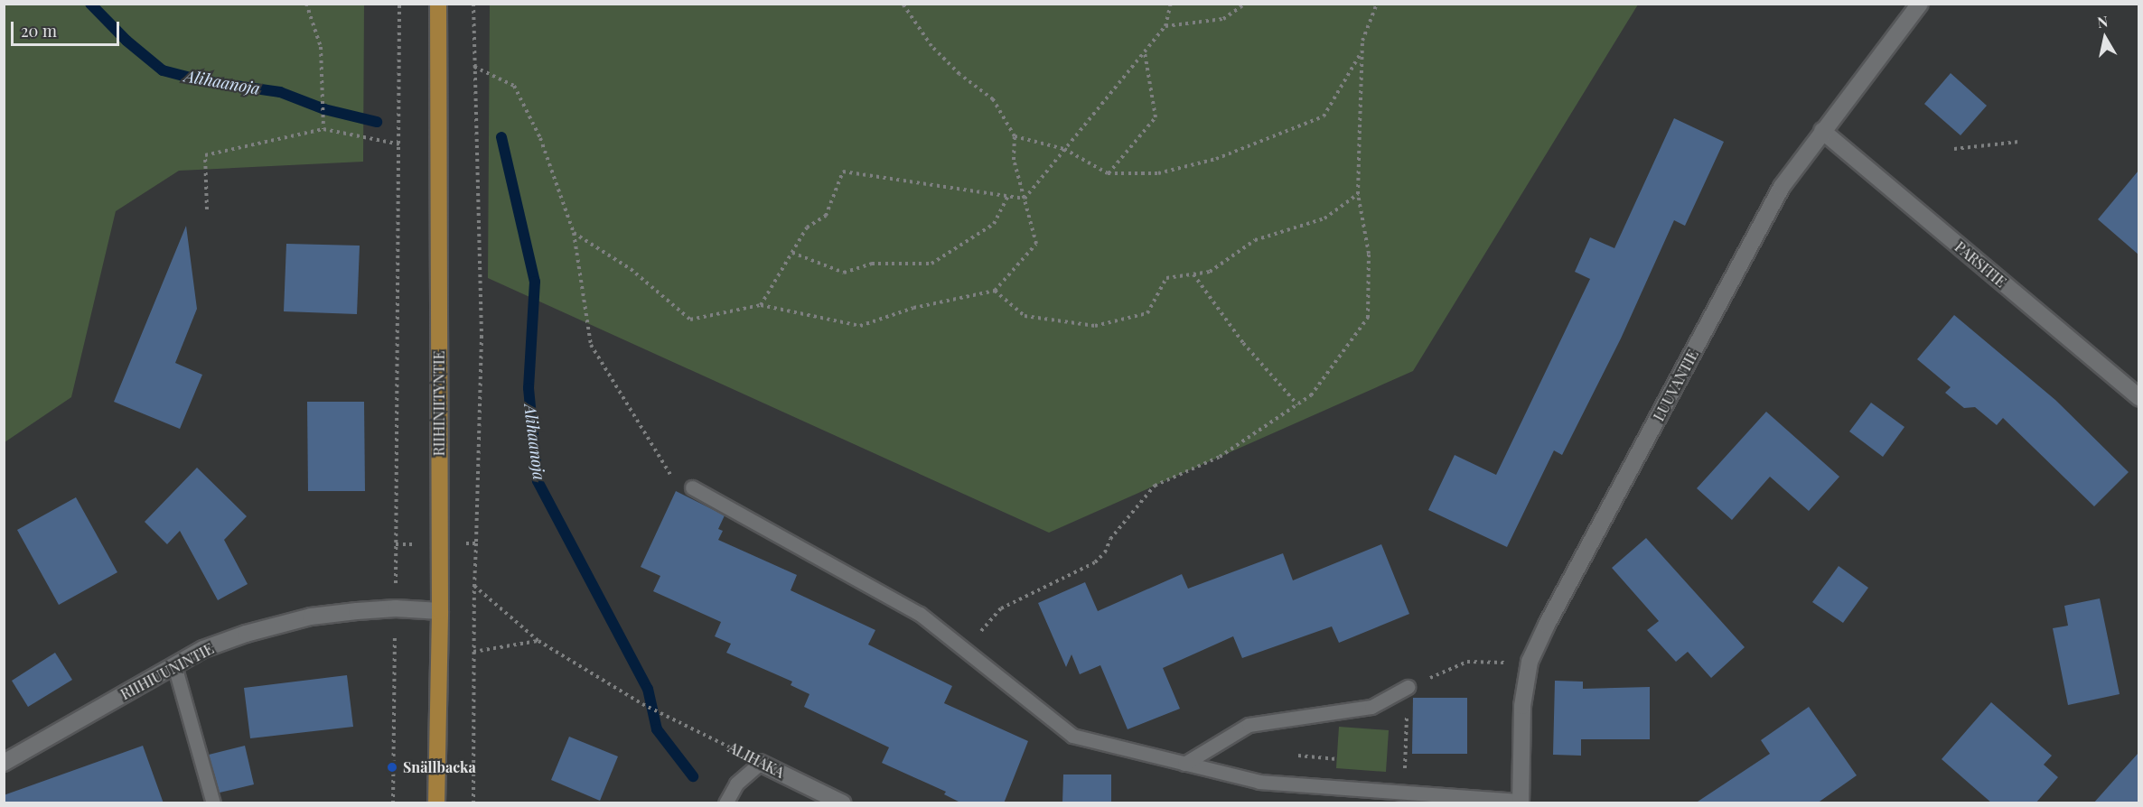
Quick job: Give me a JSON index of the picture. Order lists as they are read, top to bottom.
{
  "streets": {
    "main road": ["RIIHINIITYNTIE"],
    "street": [
      "PARSITIE",
      "LUUVANTIE",
      "RIIHIUUNINTIE",
      "ALIHAKA"
    ]
  },
  "crossings": [
    ["PARSITIE", "LUUVANTIE"],
    ["RIIHINIITYNTIE", "RIIHIUUNINTIE"]
  ],
  "water": ["Alihaanoja"],
  "places": ["Snällbacka"],
  "scale_bar": "20 m",
  "north": "top"
}
